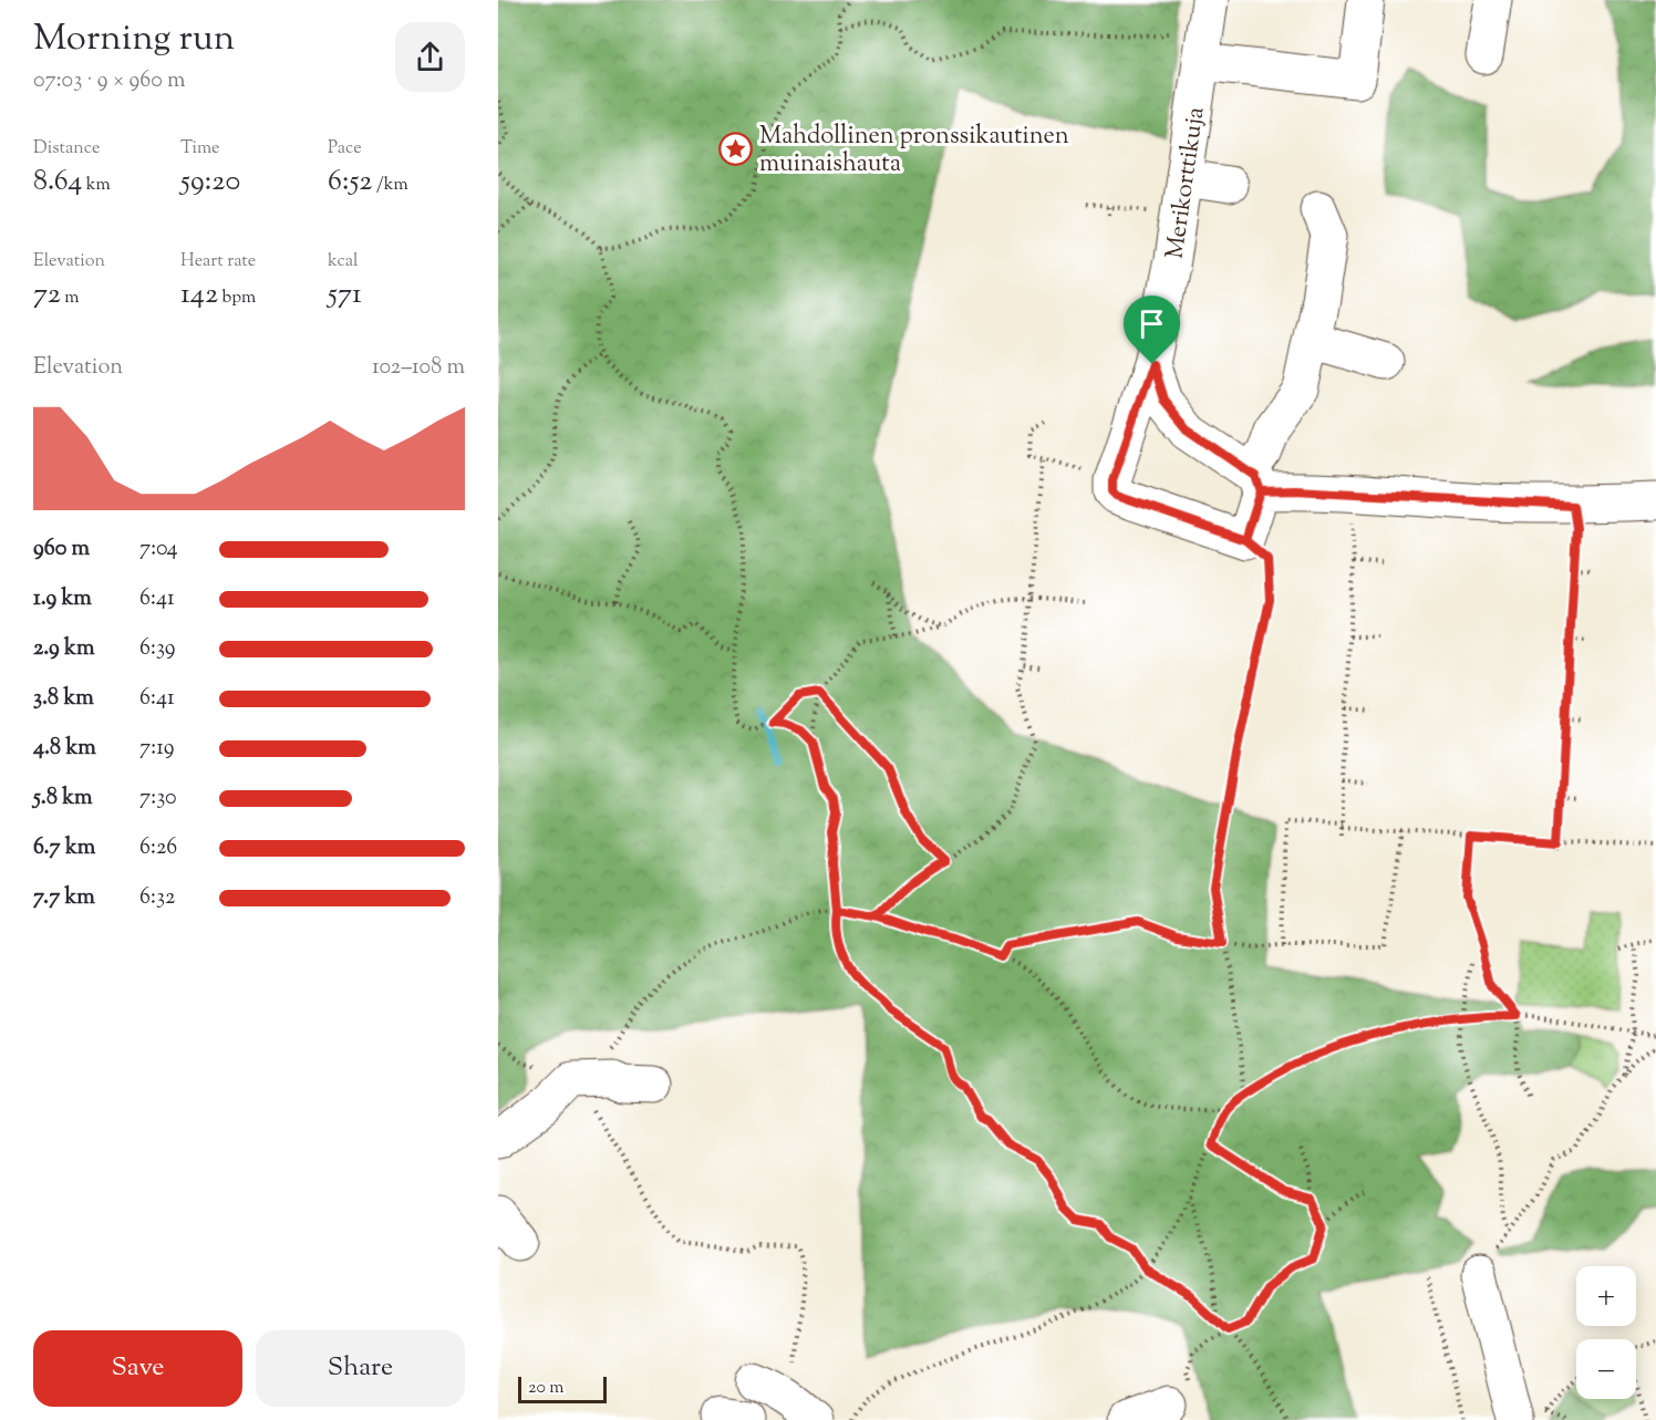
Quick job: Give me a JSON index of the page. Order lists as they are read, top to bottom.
{
  "streets": {
    "street": ["Merikorttikuja"]
  },
  "places": {
    "place": ["Mahdollinen pronssikautinen muinaishauta"]
  },
  "scale_bar": "20 m",
  "page": {
    "heading": ["Morning run", "07:03 · 9 × 960 m"],
    "stats": [
      ["Distance", "8.64 km"],
      ["Time", "59:20"],
      ["Pace", "6:52 /km"],
      ["Elevation", "72 m"],
      ["Heart rate", "142 bpm"],
      ["kcal", "571"]
    ],
    "chart": ["Elevation", "102–108 m"],
    "list": [
      {
        "name": "960 m",
        "note": "7:04"
      },
      {
        "name": "1.9 km",
        "note": "6:41"
      },
      {
        "name": "2.9 km",
        "note": "6:39"
      },
      {
        "name": "3.8 km",
        "note": "6:41"
      },
      {
        "name": "4.8 km",
        "note": "7:19"
      },
      {
        "name": "5.8 km",
        "note": "7:30"
      },
      {
        "name": "6.7 km",
        "note": "6:26"
      },
      {
        "name": "7.7 km",
        "note": "6:32"
      }
    ],
    "map_buttons": ["+", "−"],
    "buttons": ["Save", "Share"],
    "scale": "20 m"
  }
}
